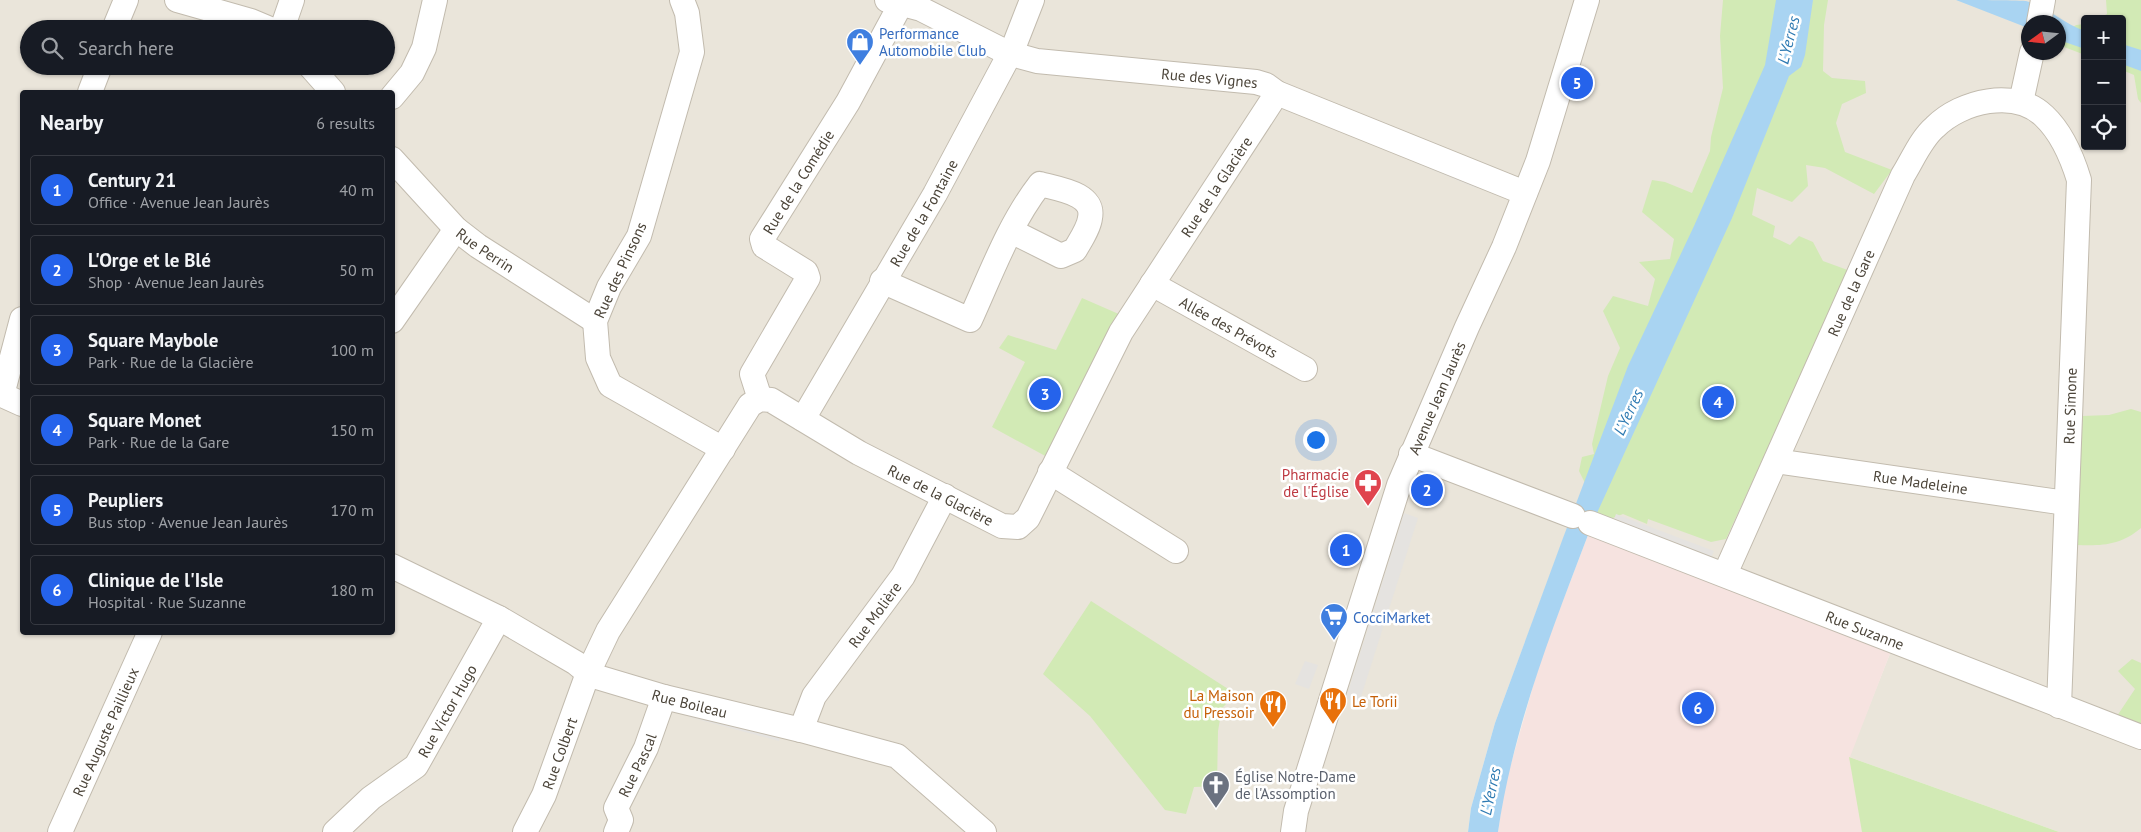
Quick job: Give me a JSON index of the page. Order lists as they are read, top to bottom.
{
  "streets": {
    "street": [
      "Rue des Vignes",
      "Rue de la Comédie",
      "Rue de la Glacière",
      "Rue de la Fontaine",
      "Rue Perrin",
      "Rue des Pinsons",
      "Rue de la Gare",
      "Allée des Prévots",
      "Avenue Jean Jaurès",
      "Rue Simone",
      "Rue Madeleine",
      "Rue Molière",
      "Rue Suzanne",
      "Rue Boileau",
      "Rue Victor Hugo",
      "Rue Auguste Paillieux",
      "Rue Colbert",
      "Rue Pascal"
    ]
  },
  "crossings": [
    ["Rue des Vignes", "Rue de la Comédie"],
    ["Rue des Vignes", "Rue de la Glacière"],
    ["Rue des Vignes", "Rue de la Fontaine"],
    ["Rue des Vignes", "Avenue Jean Jaurès"],
    ["Rue de la Comédie", "Rue de la Glacière"],
    ["Rue de la Glacière", "Rue de la Fontaine"],
    ["Rue de la Glacière", "Allée des Prévots"],
    ["Rue de la Glacière", "Rue Molière"],
    ["Rue Perrin", "Rue des Pinsons"],
    ["Rue de la Gare", "Rue Simone"],
    ["Rue de la Gare", "Rue Madeleine"],
    ["Rue de la Gare", "Rue Suzanne"],
    ["Avenue Jean Jaurès", "Rue Suzanne"],
    ["Rue Simone", "Rue Madeleine"],
    ["Rue Simone", "Rue Suzanne"],
    ["Rue Molière", "Rue Boileau"],
    ["Rue Boileau", "Rue Victor Hugo"],
    ["Rue Boileau", "Rue Colbert"],
    ["Rue Boileau", "Rue Pascal"]
  ],
  "water": ["L'Yerres"],
  "places": {
    "shop": ["Performance Automobile Club"],
    "pharmacy": ["Pharmacie de l'Église"],
    "supermarket": ["CocciMarket"],
    "restaurant": ["Le Torii", "La Maison du Pressoir"],
    "church": ["Église Notre-Dame de l'Assomption"]
  },
  "north": "left",
  "page": {
    "map_buttons": ["+", "−"],
    "search": "Search here",
    "pins": [
      "5",
      "3",
      "4",
      "2",
      "1",
      "6"
    ],
    "heading": ["Nearby", "6 results"],
    "list": [
      {
        "mark": "1",
        "name": "Century 21",
        "note": "Office · Avenue Jean Jaurès",
        "value": "40 m"
      },
      {
        "mark": "2",
        "name": "L'Orge et le Blé",
        "note": "Shop · Avenue Jean Jaurès",
        "value": "50 m"
      },
      {
        "mark": "3",
        "name": "Square Maybole",
        "note": "Park · Rue de la Glacière",
        "value": "100 m"
      },
      {
        "mark": "4",
        "name": "Square Monet",
        "note": "Park · Rue de la Gare",
        "value": "150 m"
      },
      {
        "mark": "5",
        "name": "Peupliers",
        "note": "Bus stop · Avenue Jean Jaurès",
        "value": "170 m"
      },
      {
        "mark": "6",
        "name": "Clinique de l'Isle",
        "note": "Hospital · Rue Suzanne",
        "value": "180 m"
      }
    ]
  }
}
